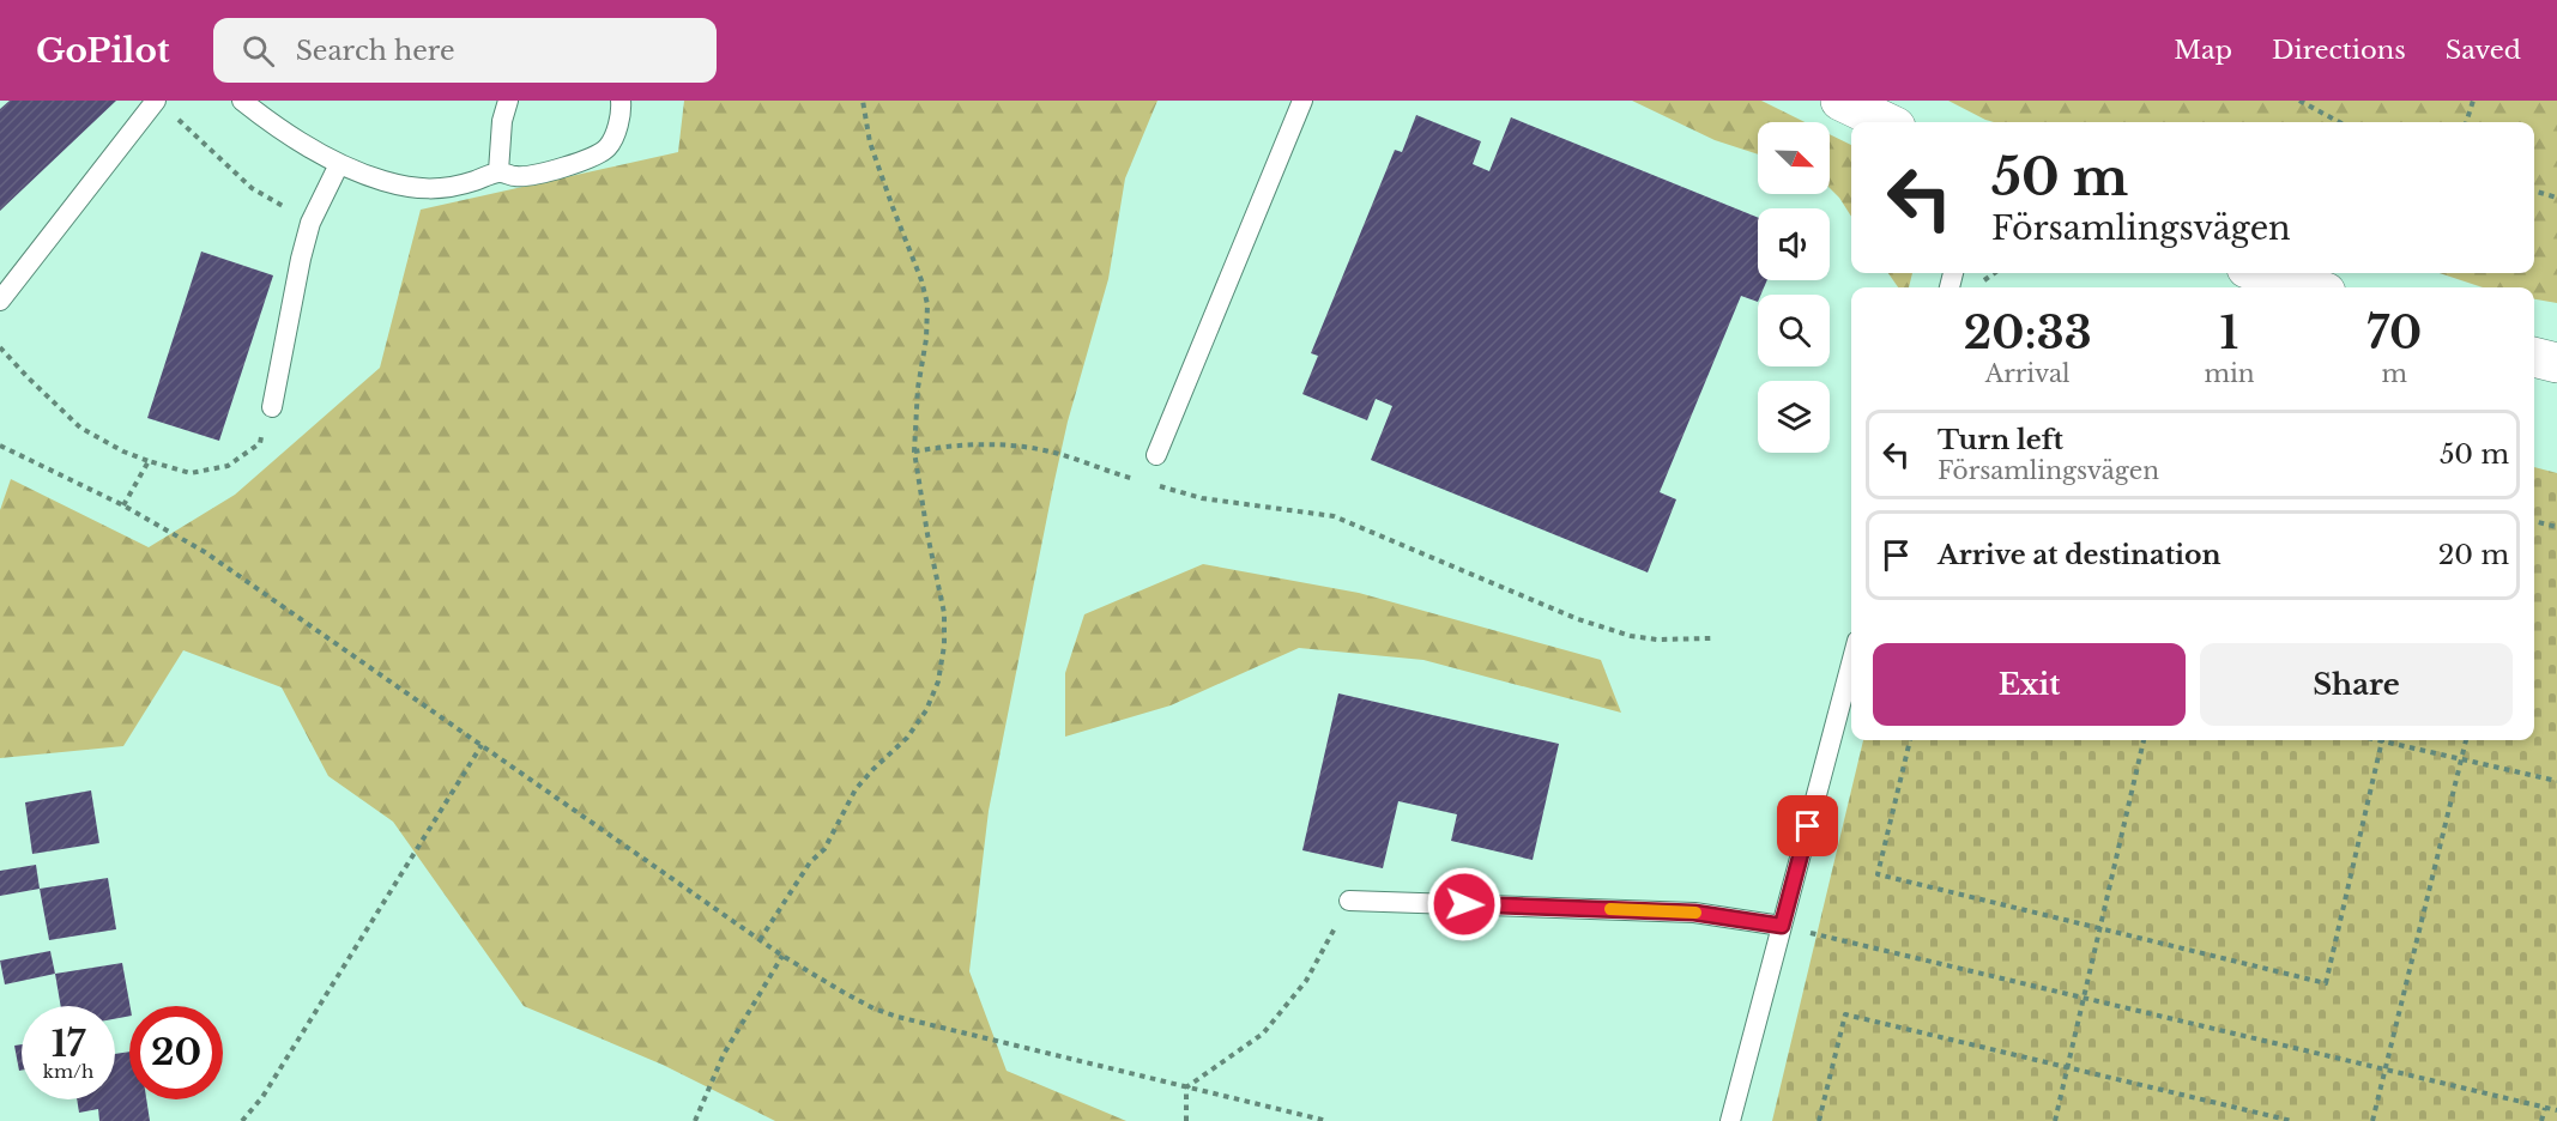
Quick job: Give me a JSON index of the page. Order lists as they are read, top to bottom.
{
  "north": "bottom right",
  "page": {
    "header": "GoPilot",
    "search": "Search here",
    "nav": ["Map", "Directions", "Saved"],
    "turn": ["50 m", "Församlingsvägen"],
    "eta": [
      "20:33",
      "Arrival",
      "1",
      "min",
      "70",
      "m"
    ],
    "list": [
      {
        "name": "Turn left",
        "note": "Församlingsvägen",
        "value": "50 m"
      },
      {
        "name": "Arrive at destination",
        "value": "20 m"
      }
    ],
    "buttons": ["Exit", "Share"],
    "speed": "17 km/h",
    "limit": "20"
  }
}
